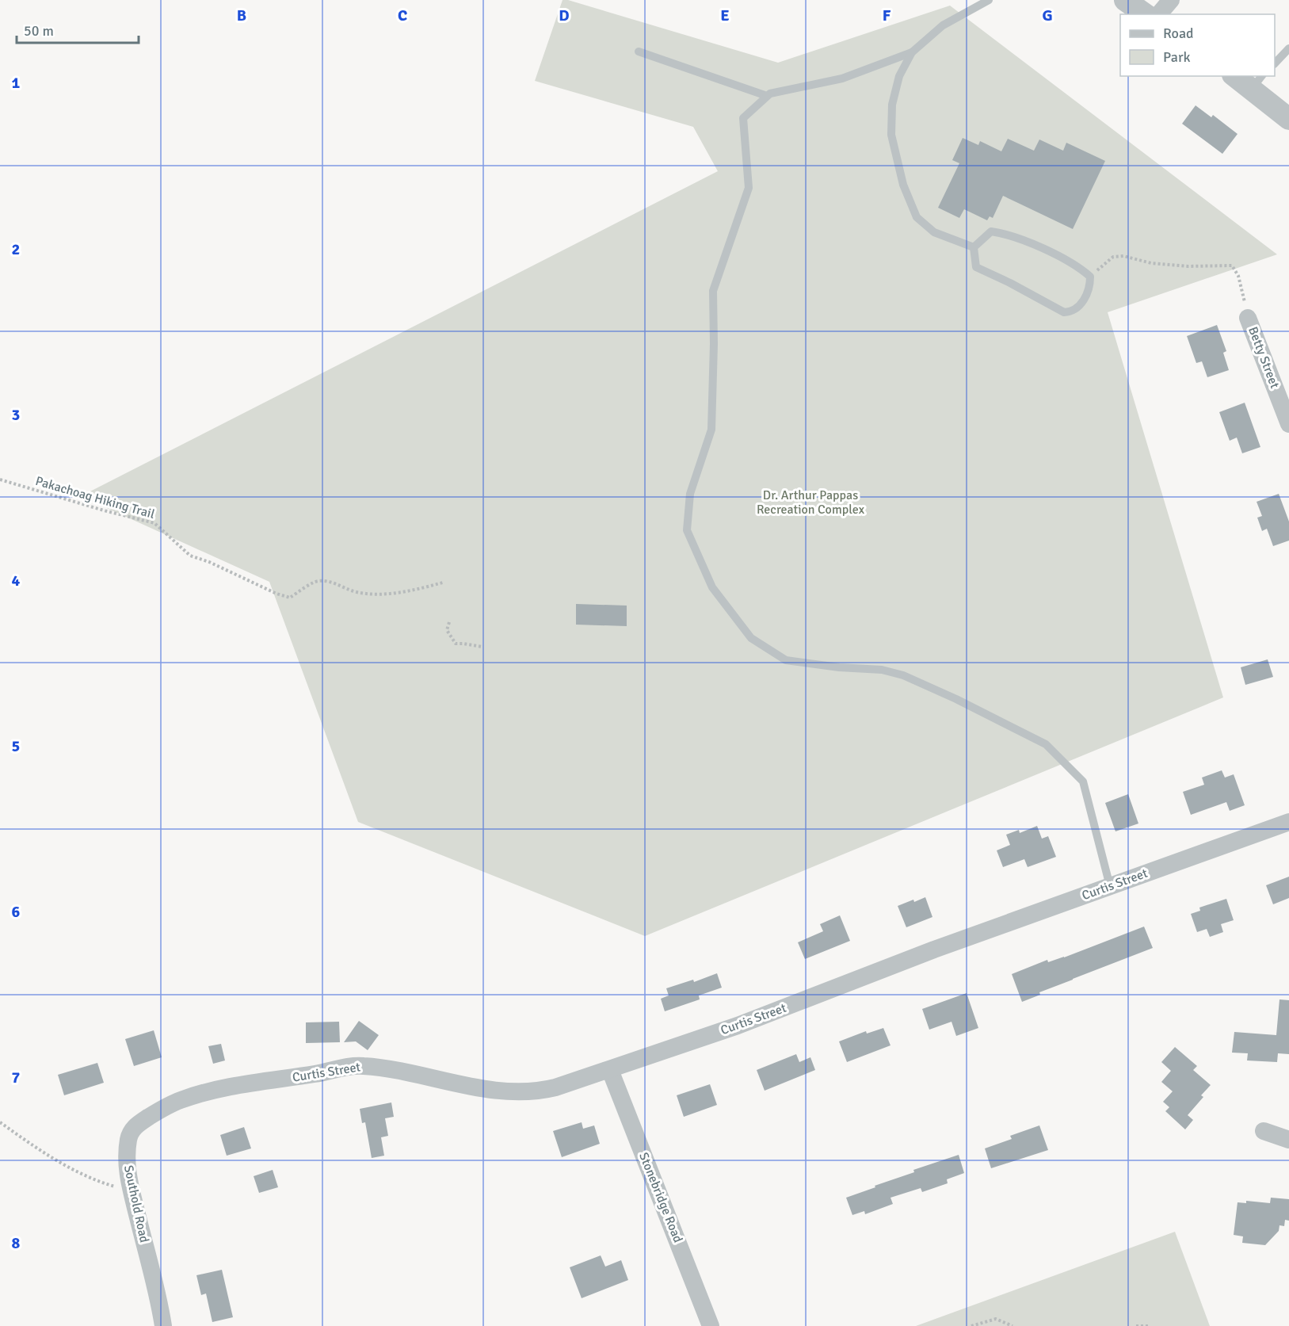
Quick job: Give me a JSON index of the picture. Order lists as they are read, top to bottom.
{
  "streets": {
    "street": [
      "Betty Street",
      "Curtis Street",
      "Stonebridge Road",
      "Southold Road"
    ],
    "path": ["Pakachoag Hiking Trail"]
  },
  "crossings": [
    ["Curtis Street", "Stonebridge Road"],
    ["Curtis Street", "Southold Road"]
  ],
  "parks": ["Dr. Arthur Pappas Recreation Complex"],
  "legend": ["Road", "Park"],
  "scale_bar": "50 m",
  "grid": {
    "columns": [
      "B",
      "C",
      "D",
      "E",
      "F",
      "G"
    ],
    "rows": [
      "1",
      "2",
      "3",
      "4",
      "5",
      "6",
      "7",
      "8"
    ]
  }
}
